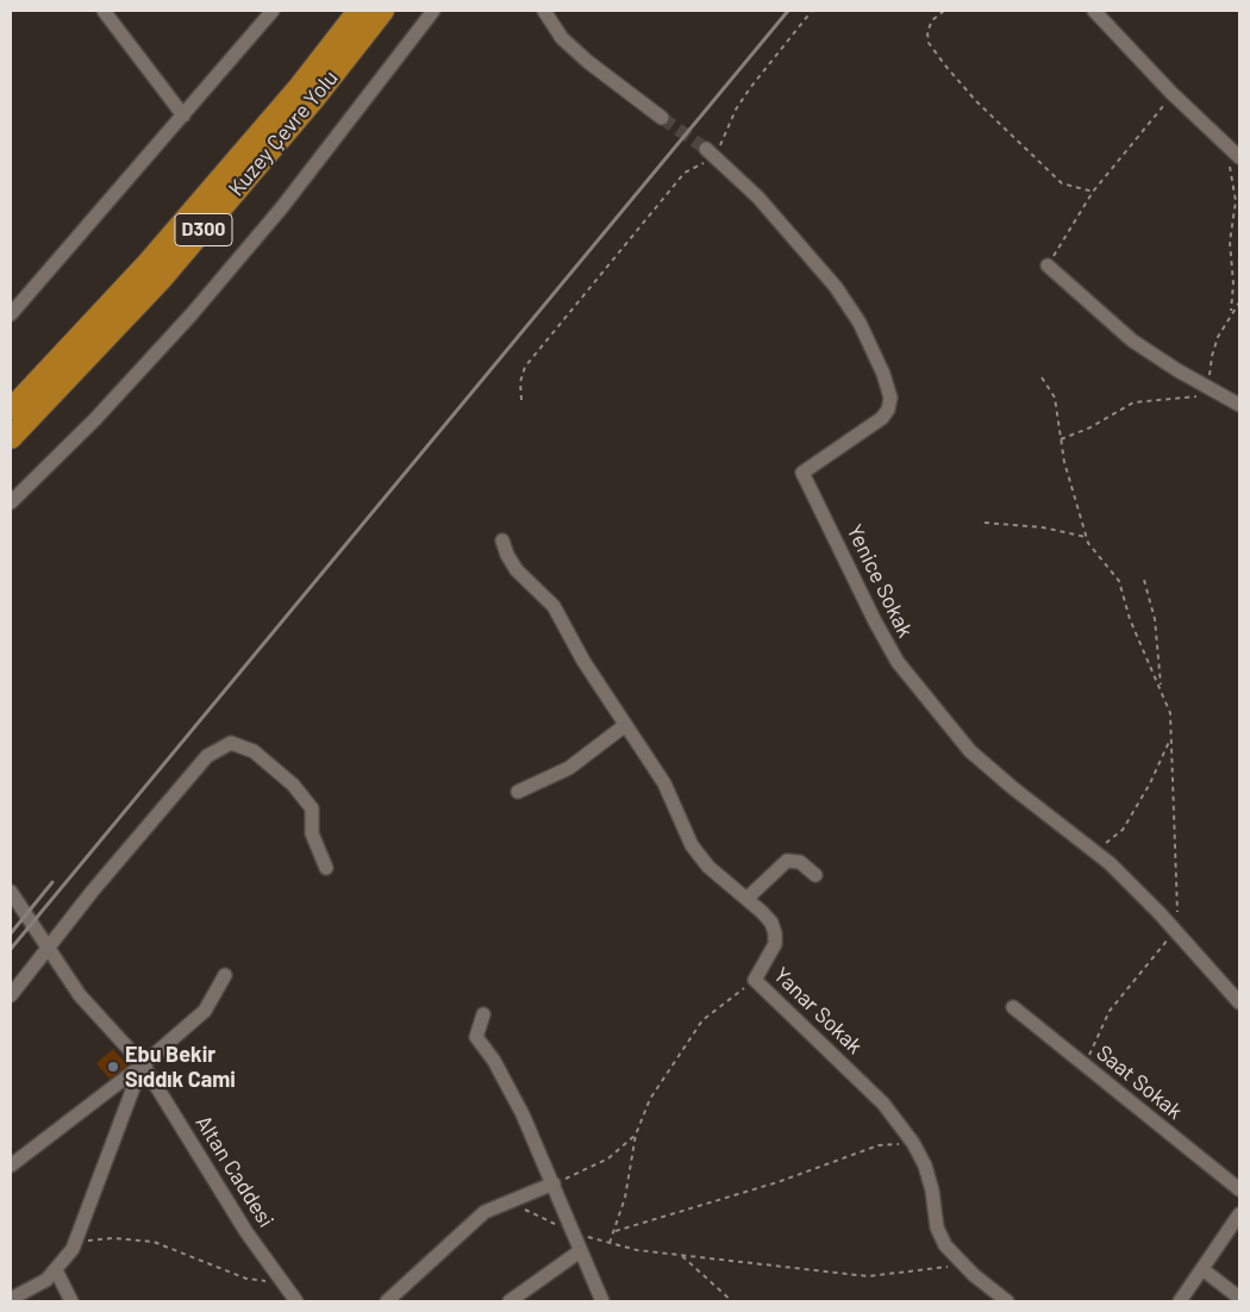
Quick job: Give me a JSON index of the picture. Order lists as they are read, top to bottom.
{
  "streets": {
    "highway": ["Kuzey Çevre Yolu", "D300"],
    "street": [
      "Yenice Sokak",
      "Yanar Sokak",
      "Saat Sokak",
      "Altan Caddesi"
    ]
  },
  "places": ["Ebu Bekir Sıddık Cami"]
}
